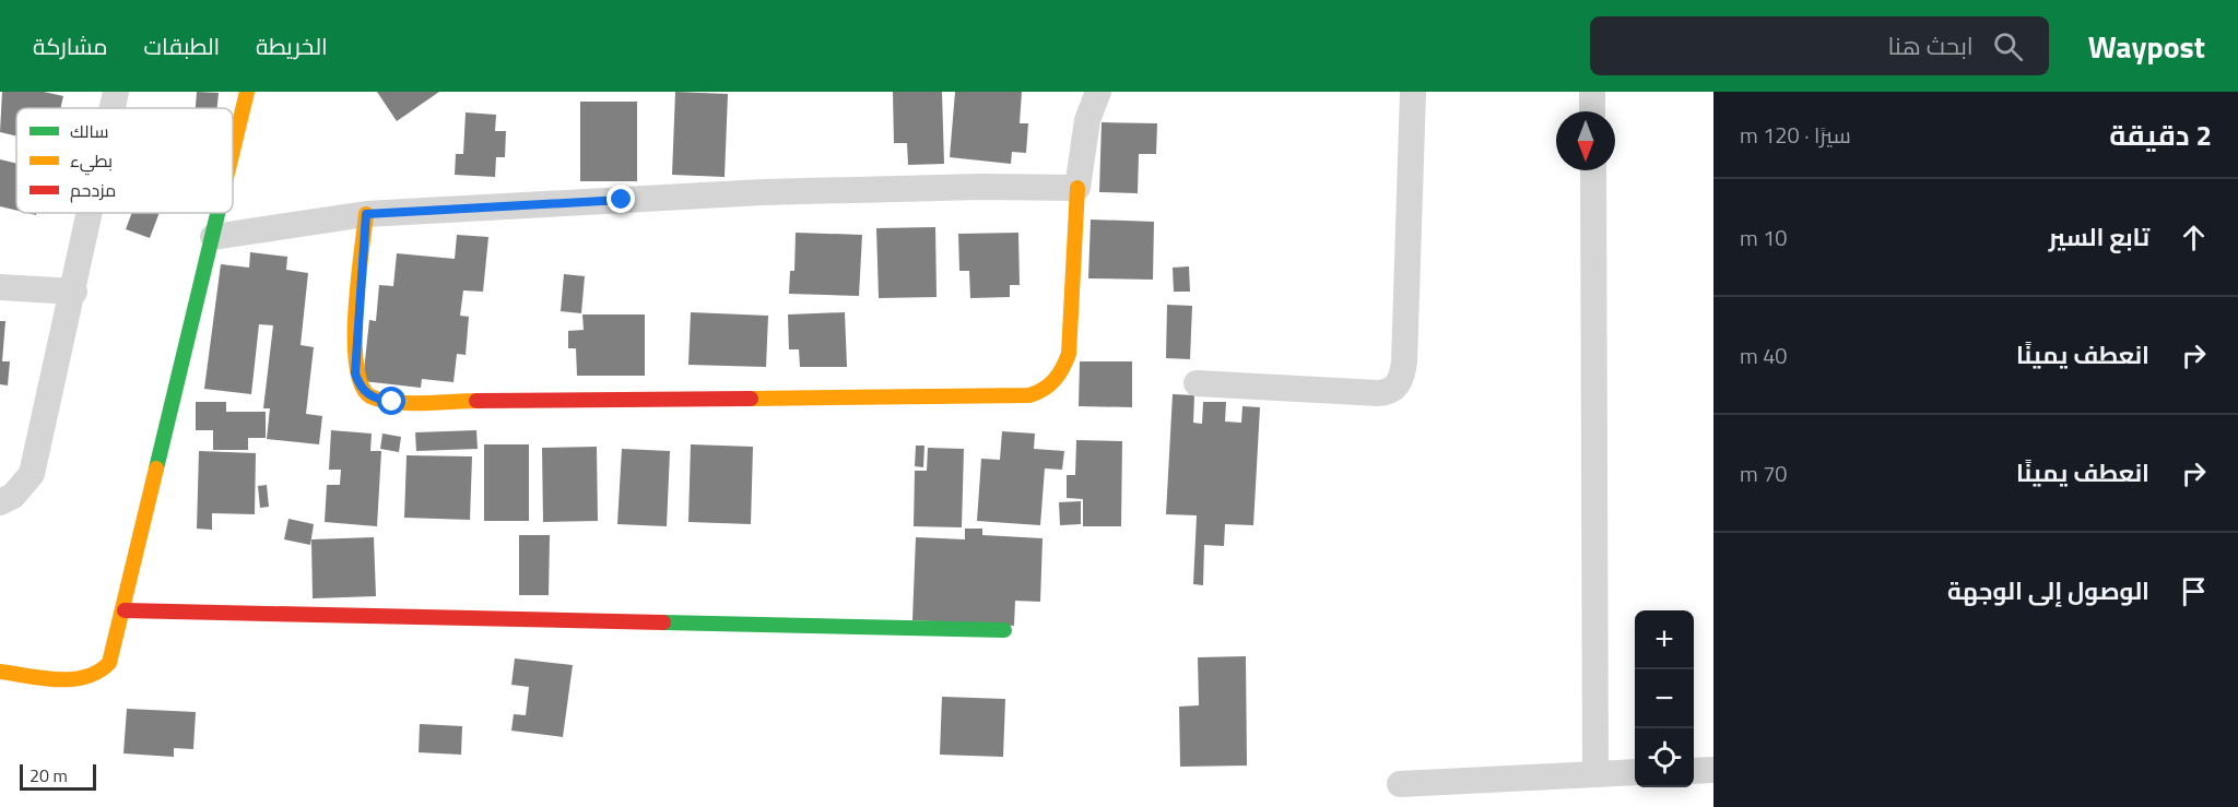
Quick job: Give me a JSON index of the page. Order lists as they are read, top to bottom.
{
  "legend": ["سالك", "بطيء", "مزدحم"],
  "scale_bar": "20 m",
  "north": "bottom",
  "page": {
    "header": "Waypost",
    "search": "ابحث هنا",
    "nav": ["الخريطة", "الطبقات", "مشاركة"],
    "heading": ["2 دقيقة", "سيرًا · 120 m"],
    "list": [
      ["تابع السير", "10 m"],
      ["انعطف يمينًا", "40 m"],
      ["انعطف يمينًا", "70 m"],
      "الوصول إلى الوجهة"
    ],
    "map_buttons": ["+", "−"],
    "scale": "20 m"
  }
}
